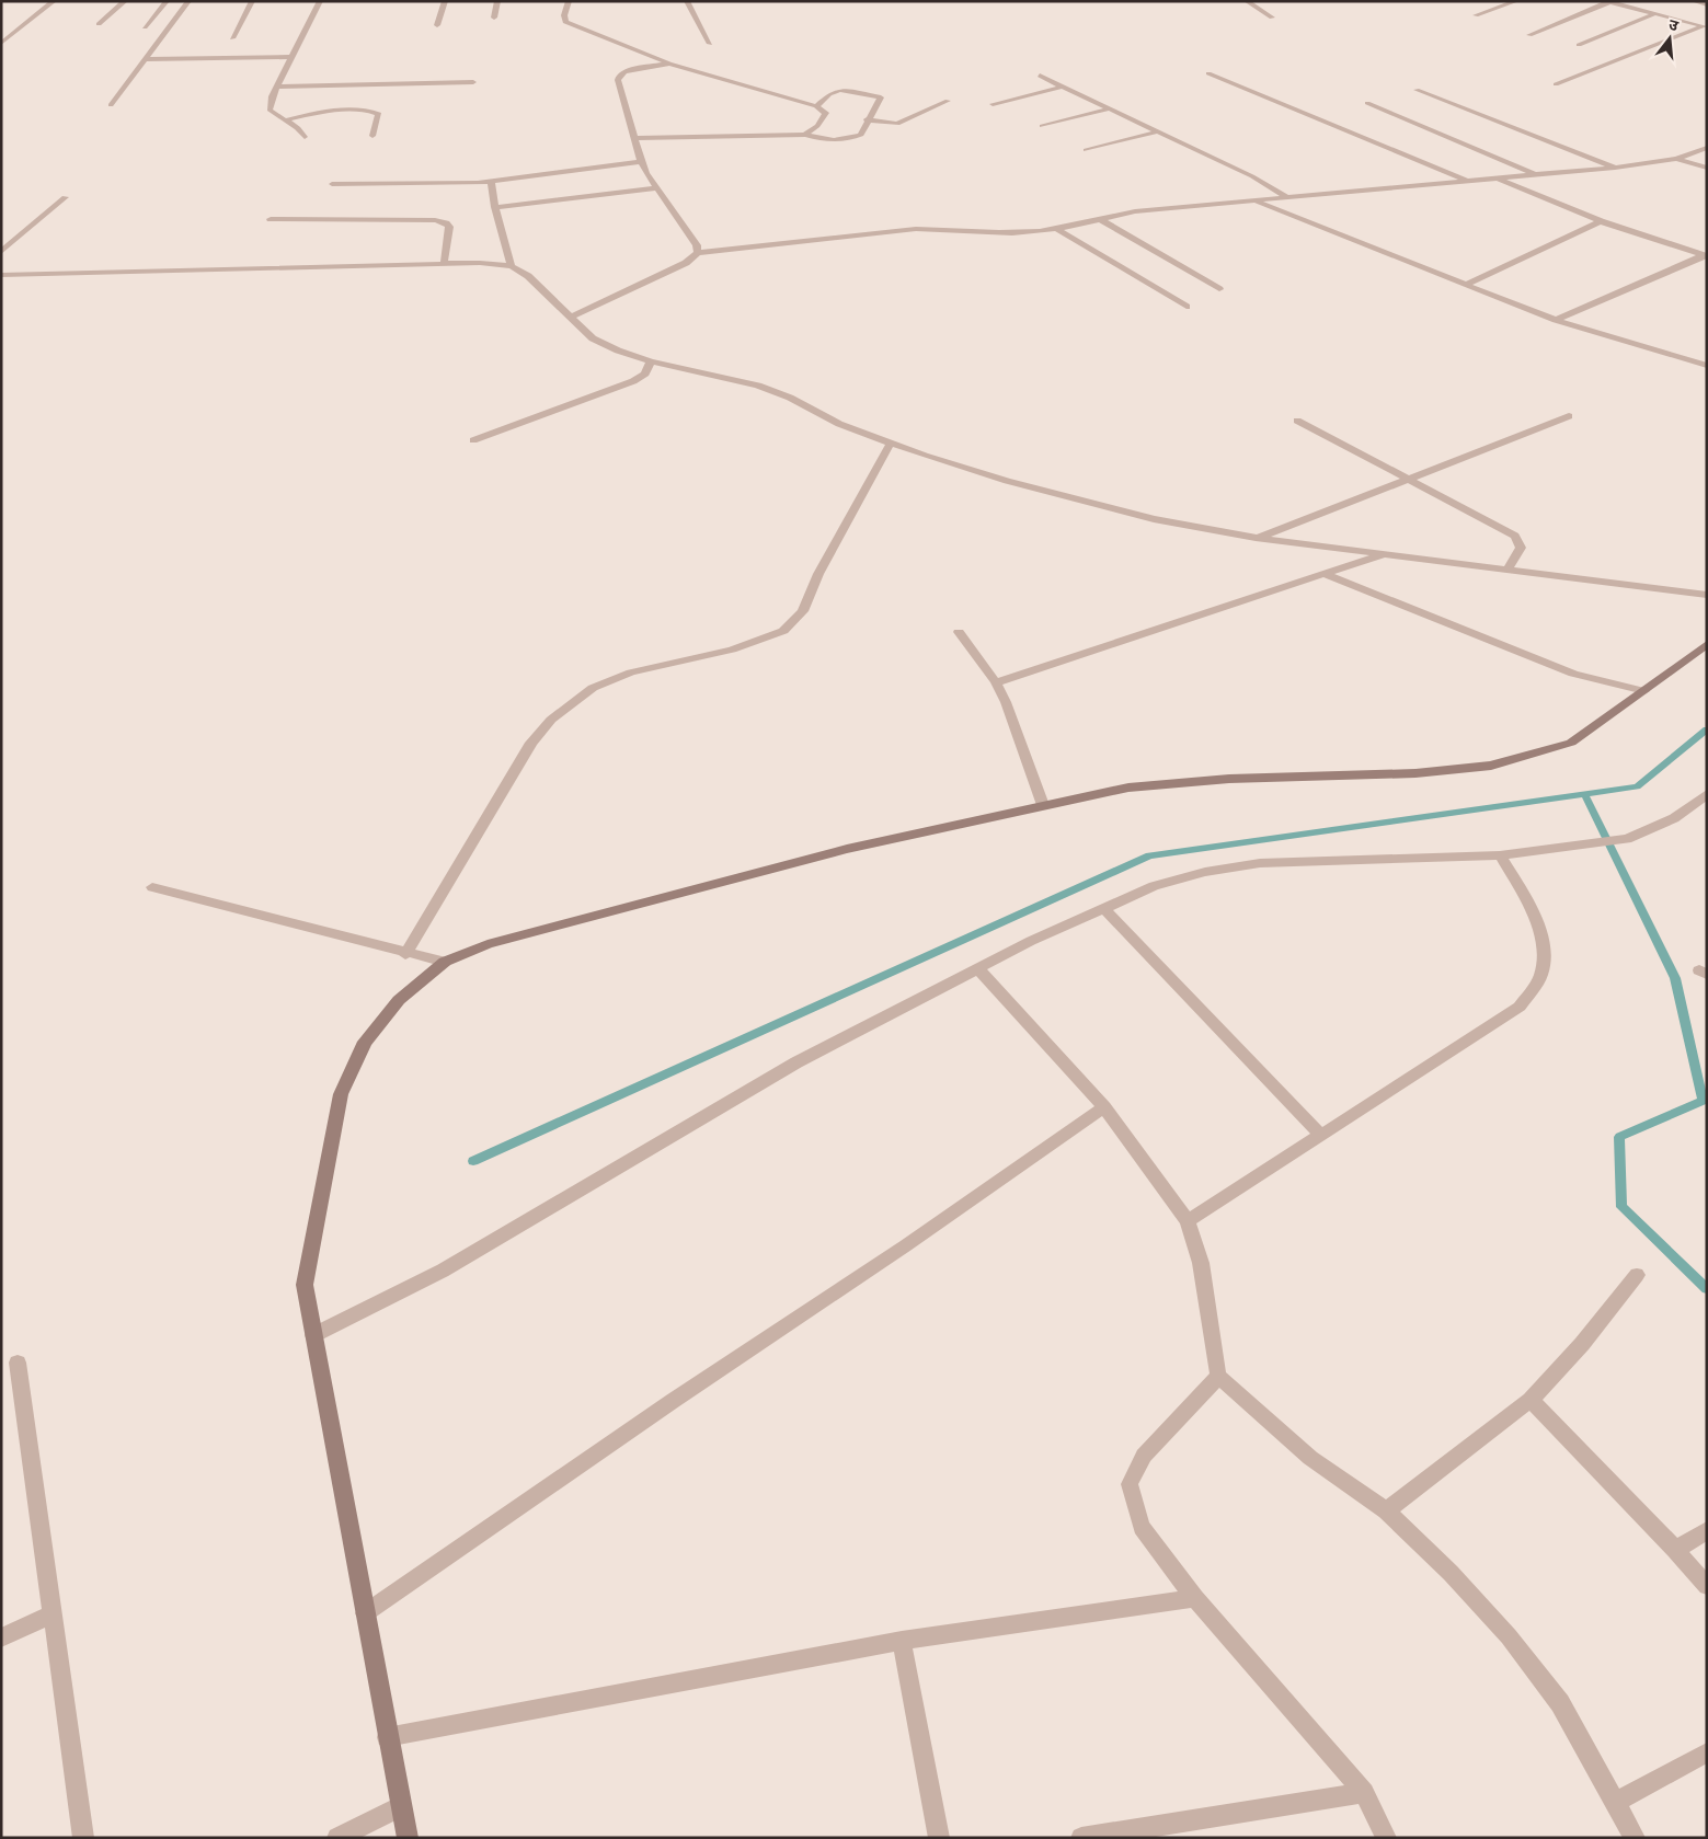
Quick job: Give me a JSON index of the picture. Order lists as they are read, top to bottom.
{
  "north": "top"
}
